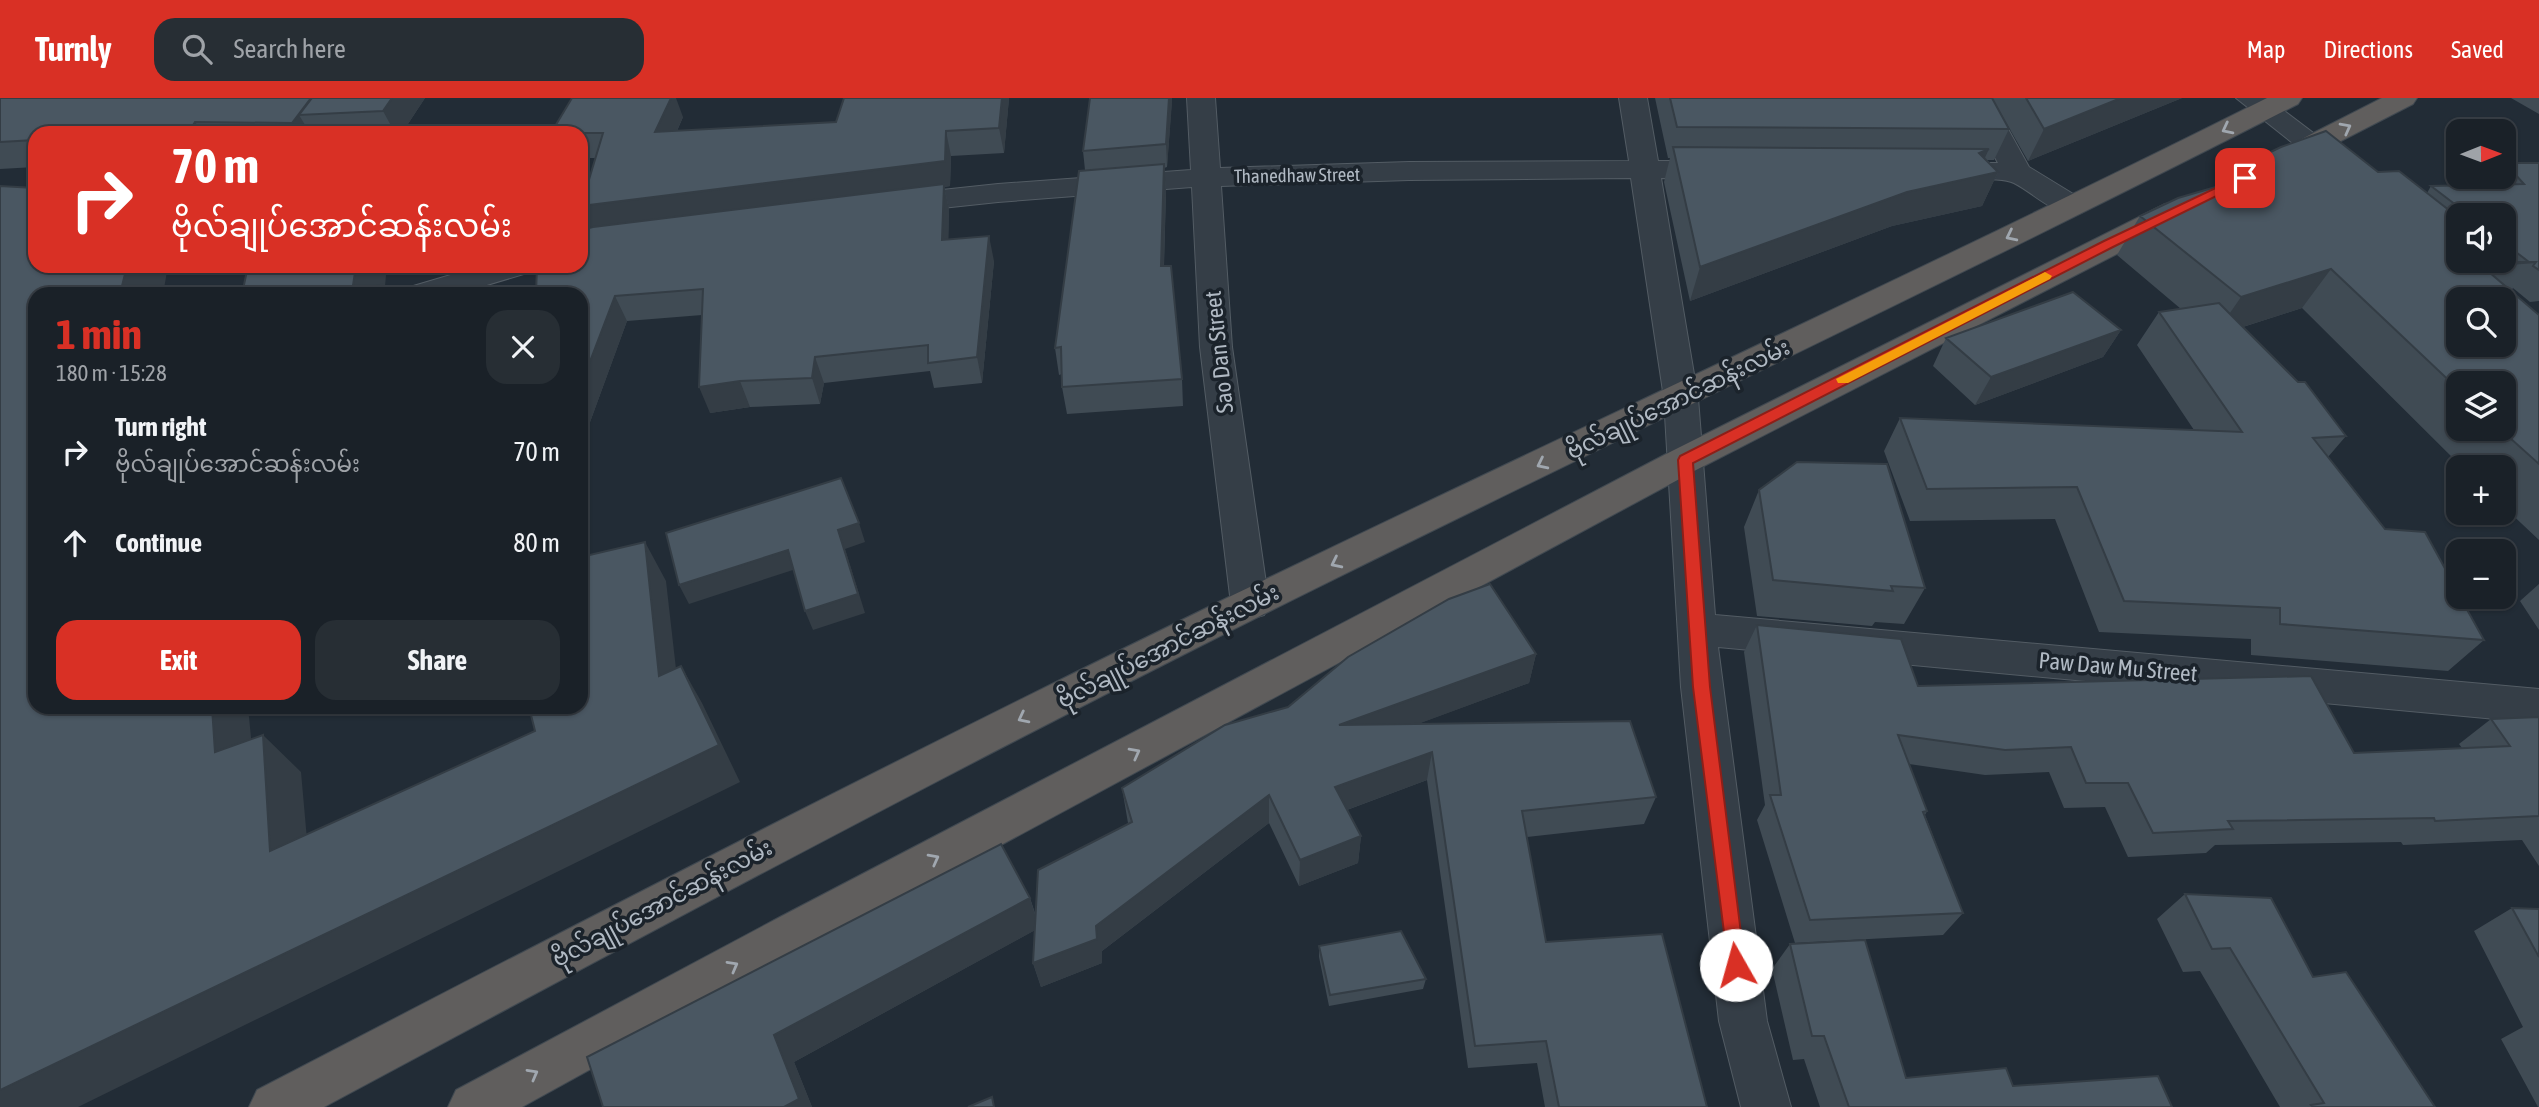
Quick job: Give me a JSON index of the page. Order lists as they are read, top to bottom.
{
  "streets": {
    "highway": ["ဗိုလ်ချုပ်အောင်ဆန်းလမ်း"],
    "street": ["Thanedhaw Street", "Sao Dan Street", "Paw Daw Mu Street"]
  },
  "crossings": [
    ["Thanedhaw Street", "Sao Dan Street"],
    ["Sao Dan Street", "ဗိုလ်ချုပ်အောင်ဆန်းလမ်း"]
  ],
  "north": "right",
  "page": {
    "header": "Turnly",
    "search": "Search here",
    "nav": ["Map", "Directions", "Saved"],
    "map_buttons": ["+", "−"],
    "turn": ["70 m", "ဗိုလ်ချုပ်အောင်ဆန်းလမ်း"],
    "heading": ["1 min", "180 m · 15:28"],
    "list": [
      {
        "name": "Turn right",
        "note": "ဗိုလ်ချုပ်အောင်ဆန်းလမ်း",
        "value": "70 m"
      },
      {
        "name": "Continue",
        "value": "80 m"
      }
    ],
    "buttons": ["Exit", "Share"]
  }
}
